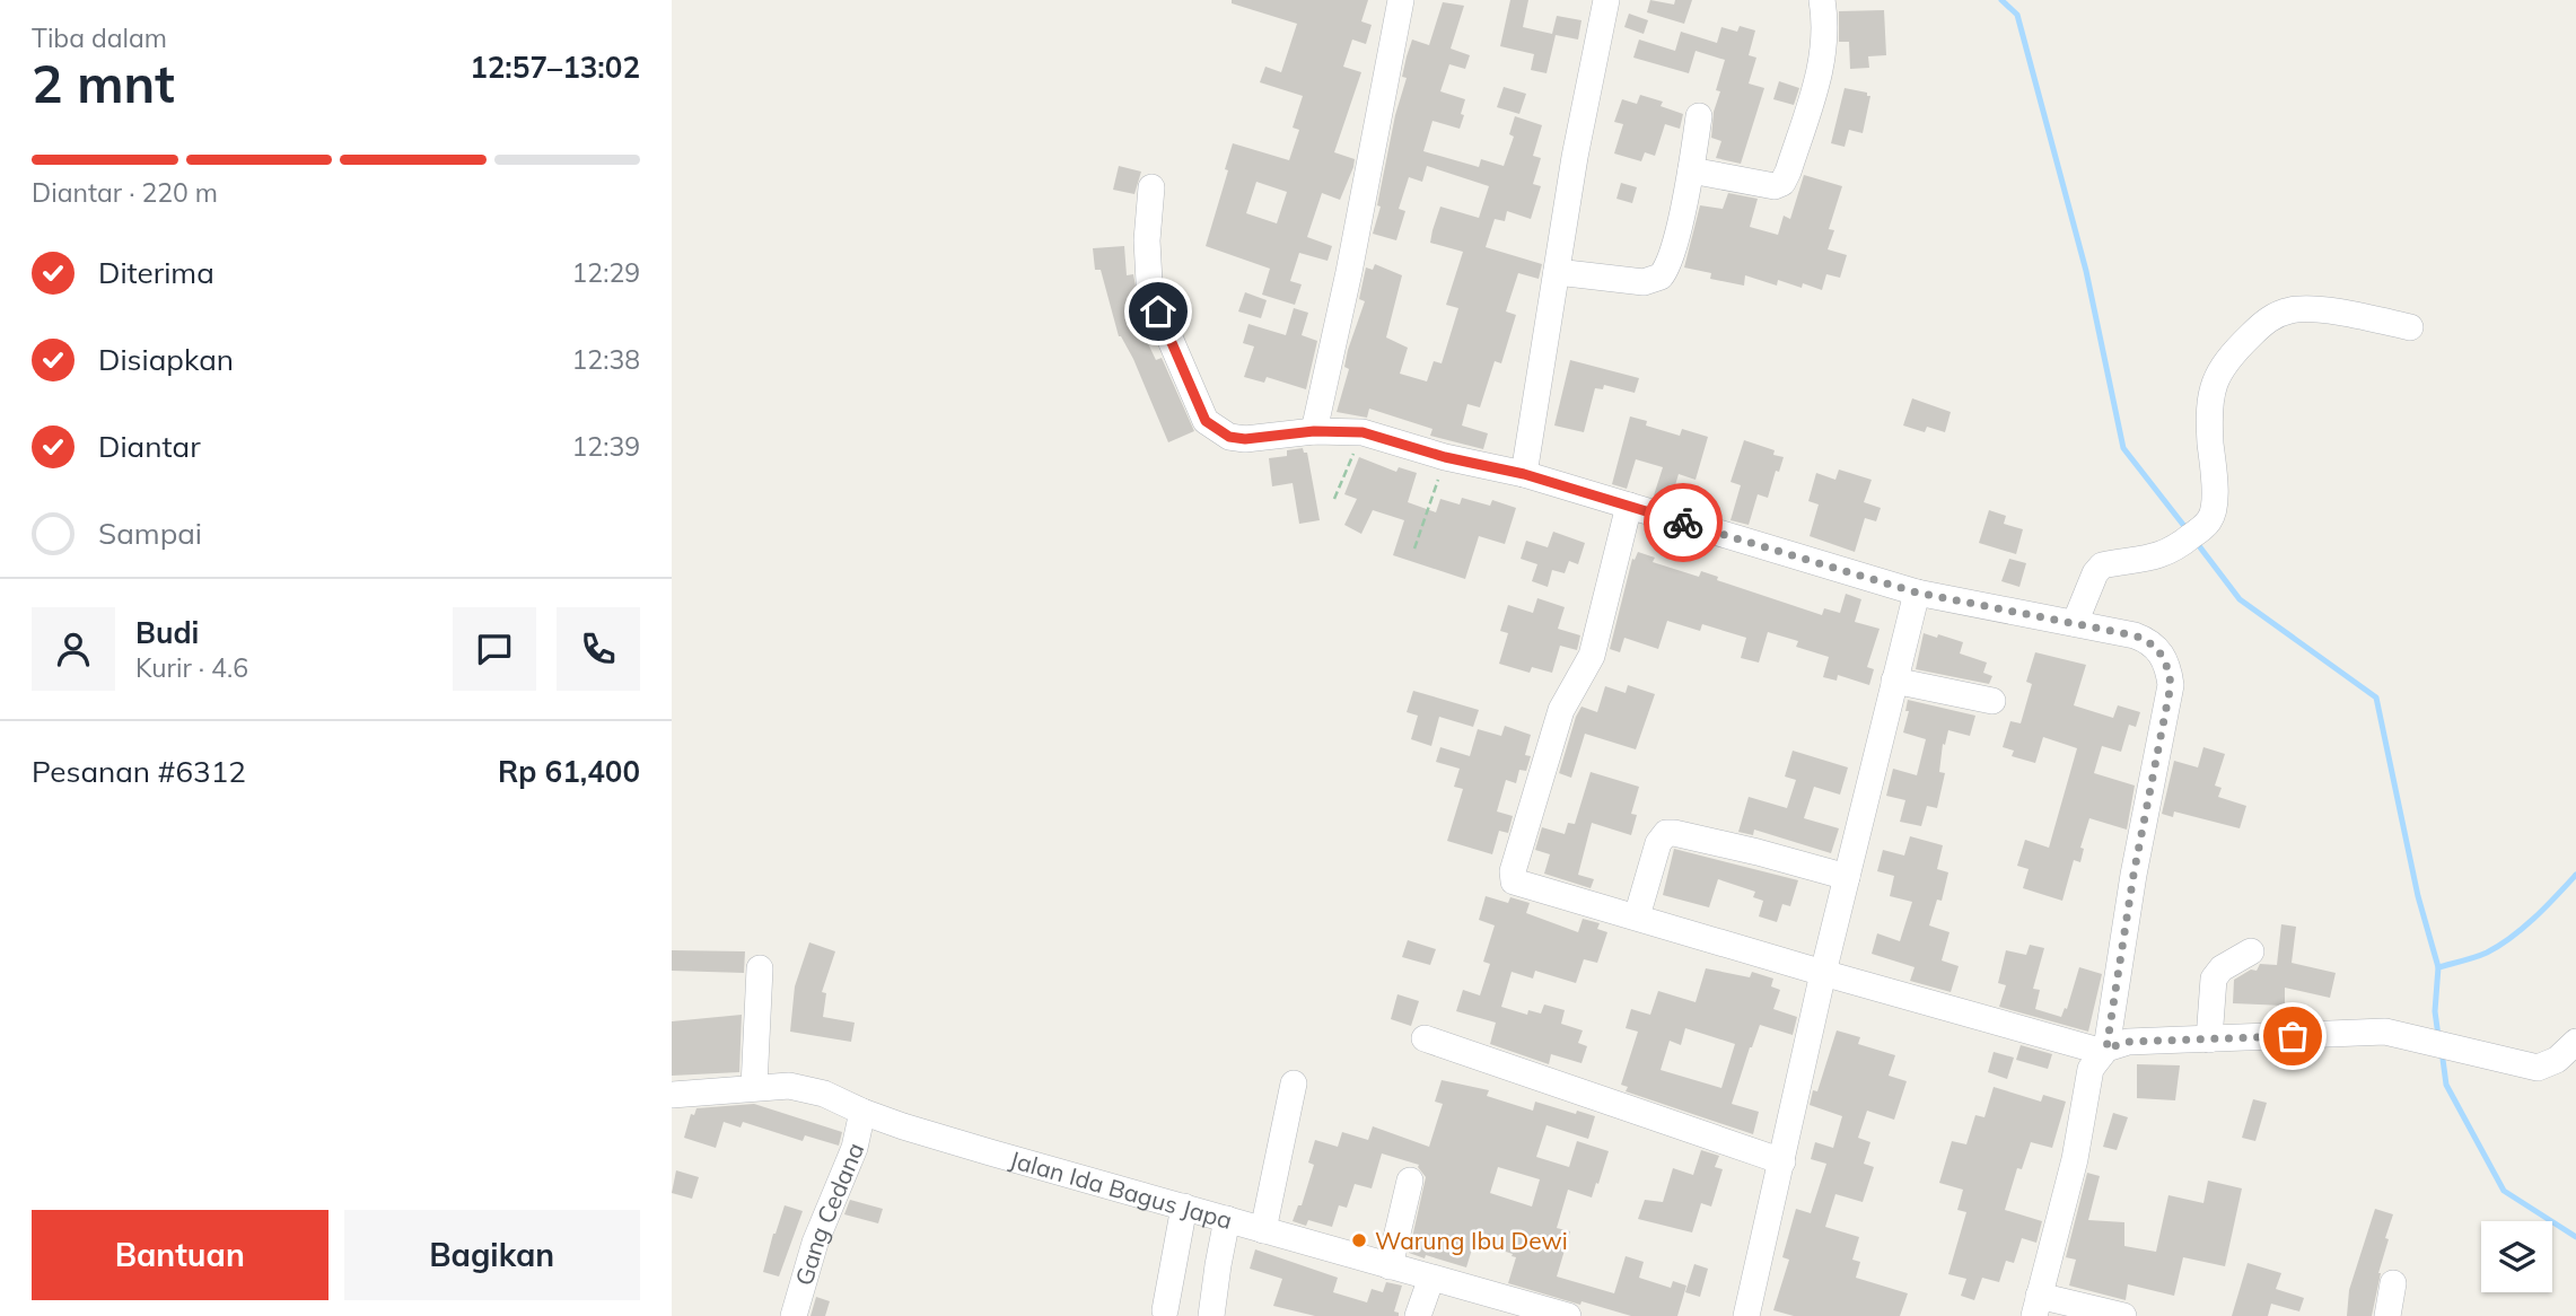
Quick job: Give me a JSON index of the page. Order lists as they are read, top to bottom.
{
  "streets": {
    "street": ["Jalan Ida Bagus Japa", "Gang Cedana"]
  },
  "crossings": [
    ["Jalan Ida Bagus Japa", "Gang Cedana"]
  ],
  "places": ["Warung Ibu Dewi"],
  "page": {
    "heading": ["2 mnt", "Tiba dalam", "12:57–13:02"],
    "panel": [
      "Budi",
      "Kurir · 4.6",
      "Pesanan #6312",
      "Rp 61,400"
    ],
    "bar": "Diantar · 220 m",
    "list": [
      ["Diterima", "12:29"],
      ["Disiapkan", "12:38"],
      ["Diantar", "12:39"],
      "Sampai"
    ],
    "buttons": ["Bantuan", "Bagikan"]
  }
}
